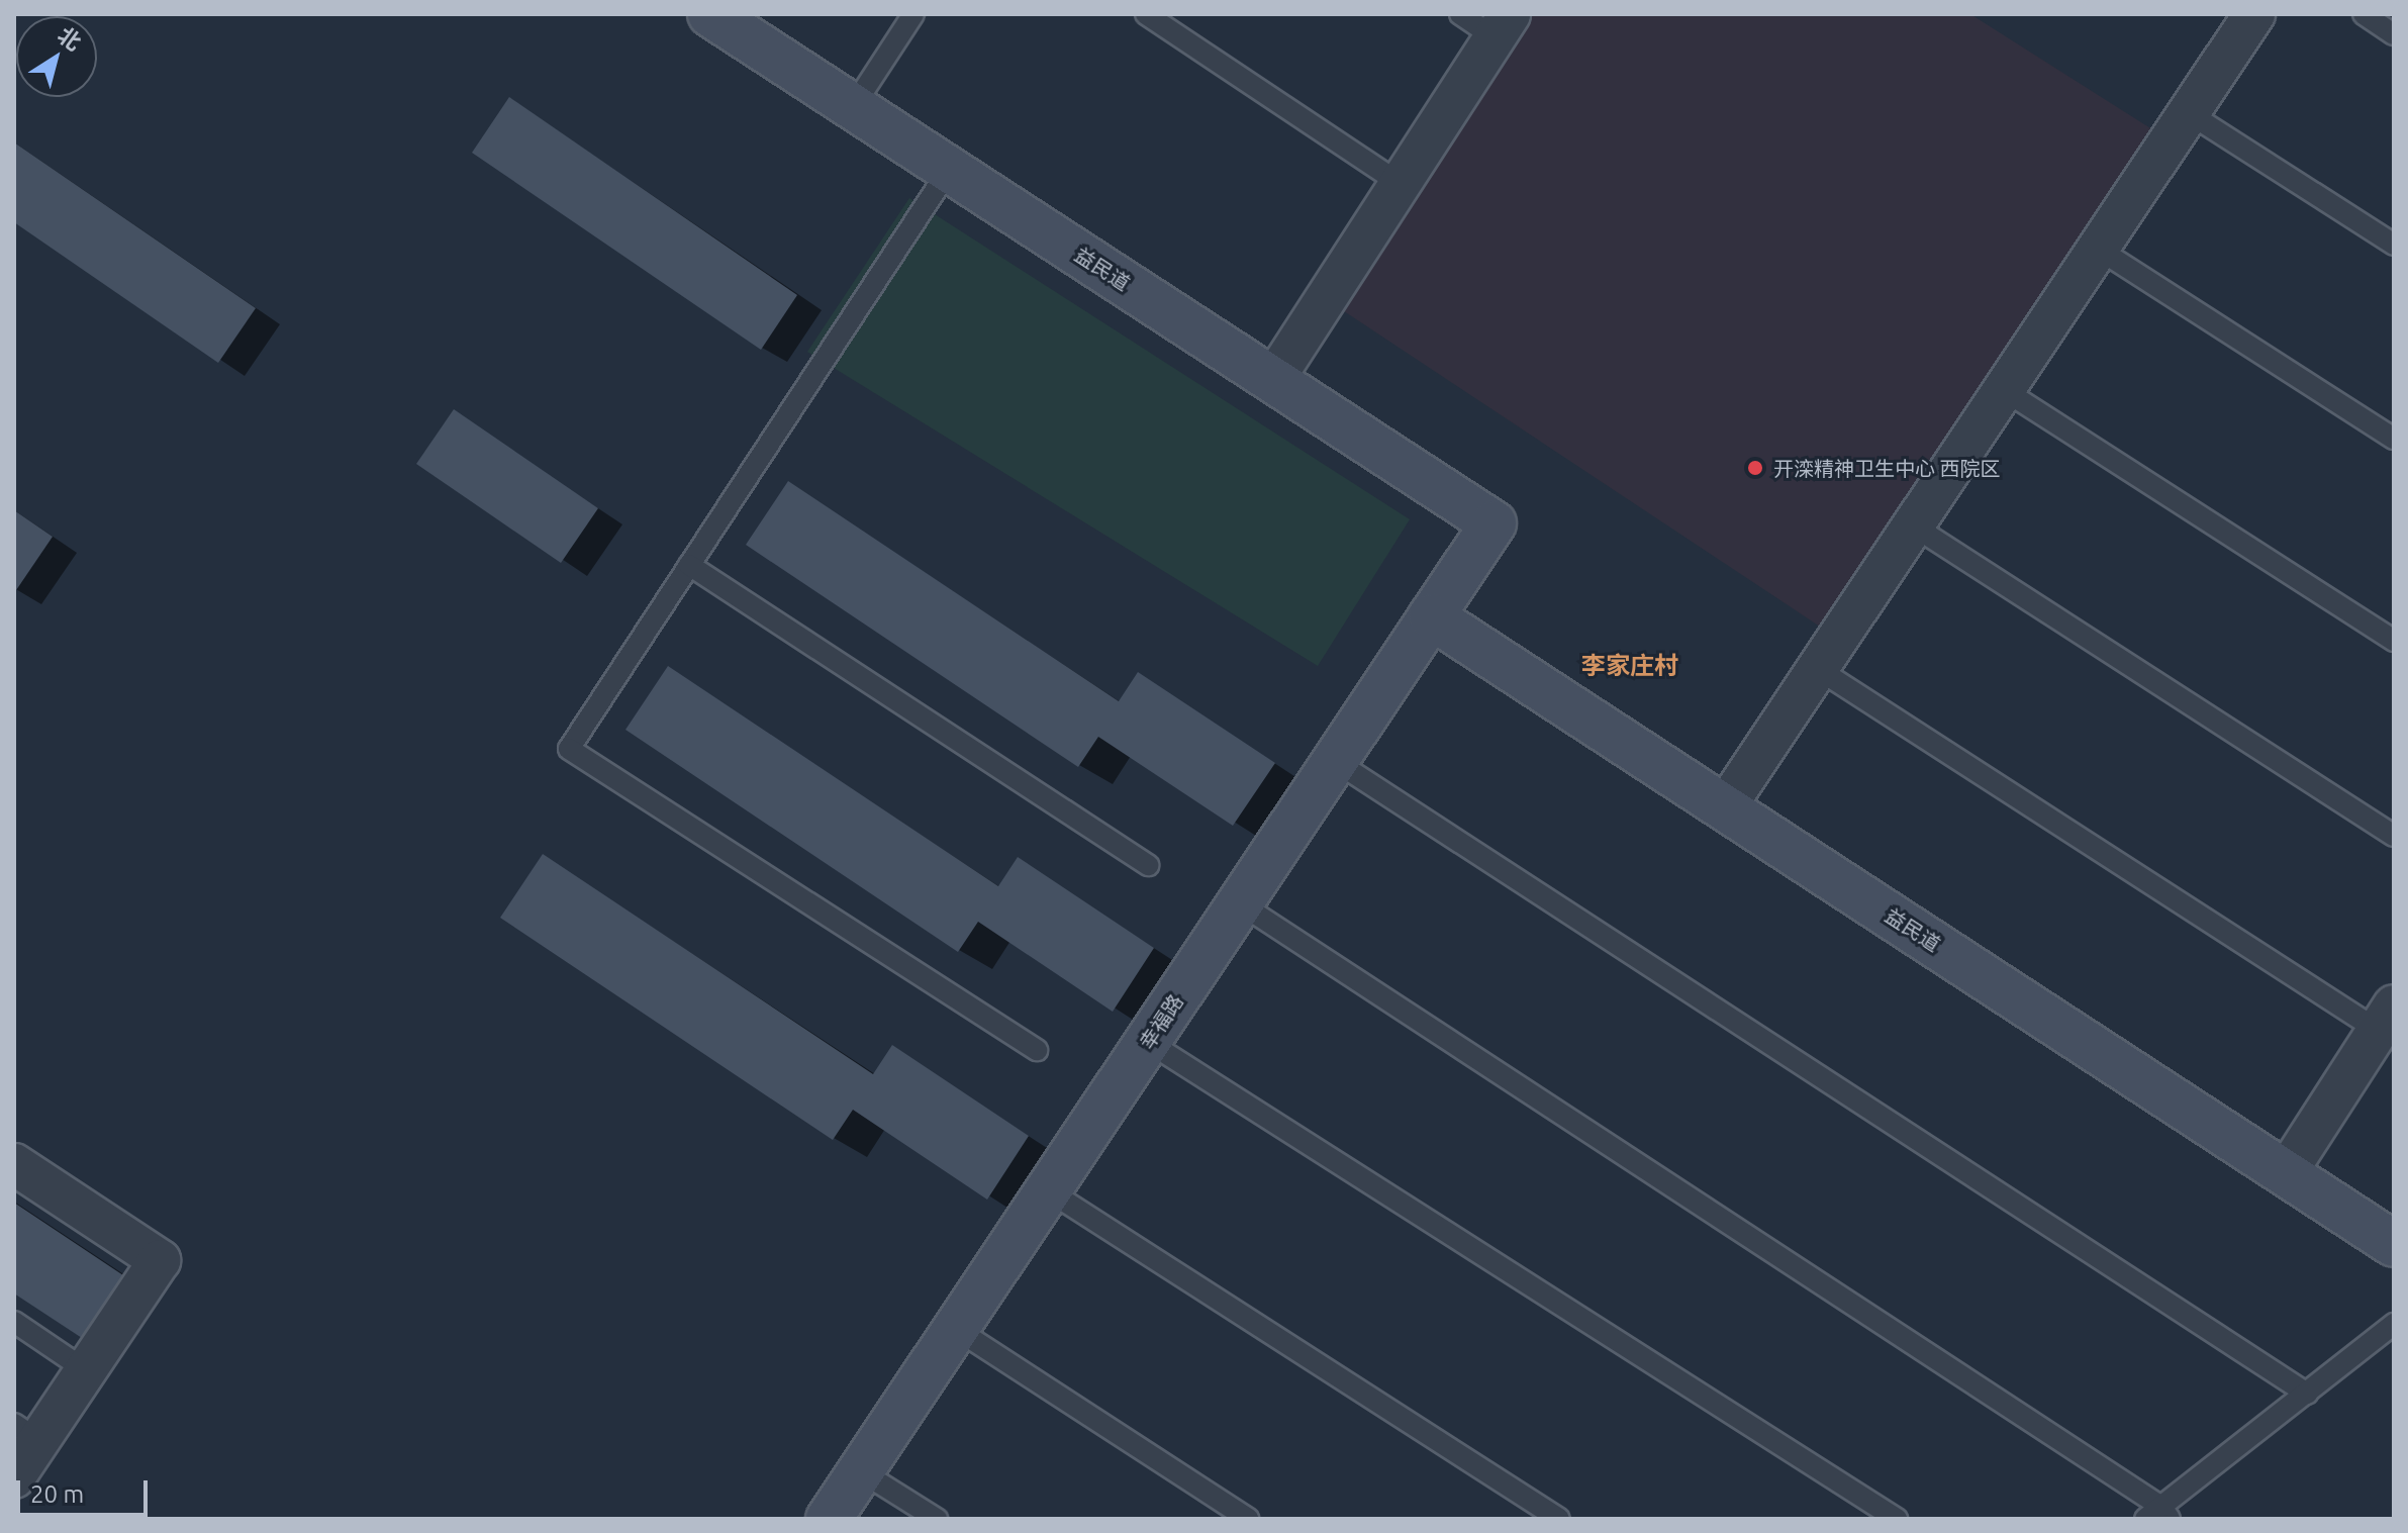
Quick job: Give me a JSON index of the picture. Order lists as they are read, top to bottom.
{
  "streets": {
    "street": ["益民道", "幸福路"]
  },
  "crossings": [
    ["益民道", "幸福路"]
  ],
  "districts": ["李家庄村"],
  "places": ["开滦精神卫生中心 西院区"],
  "scale_bar": "20 m",
  "north": "top right"
}
